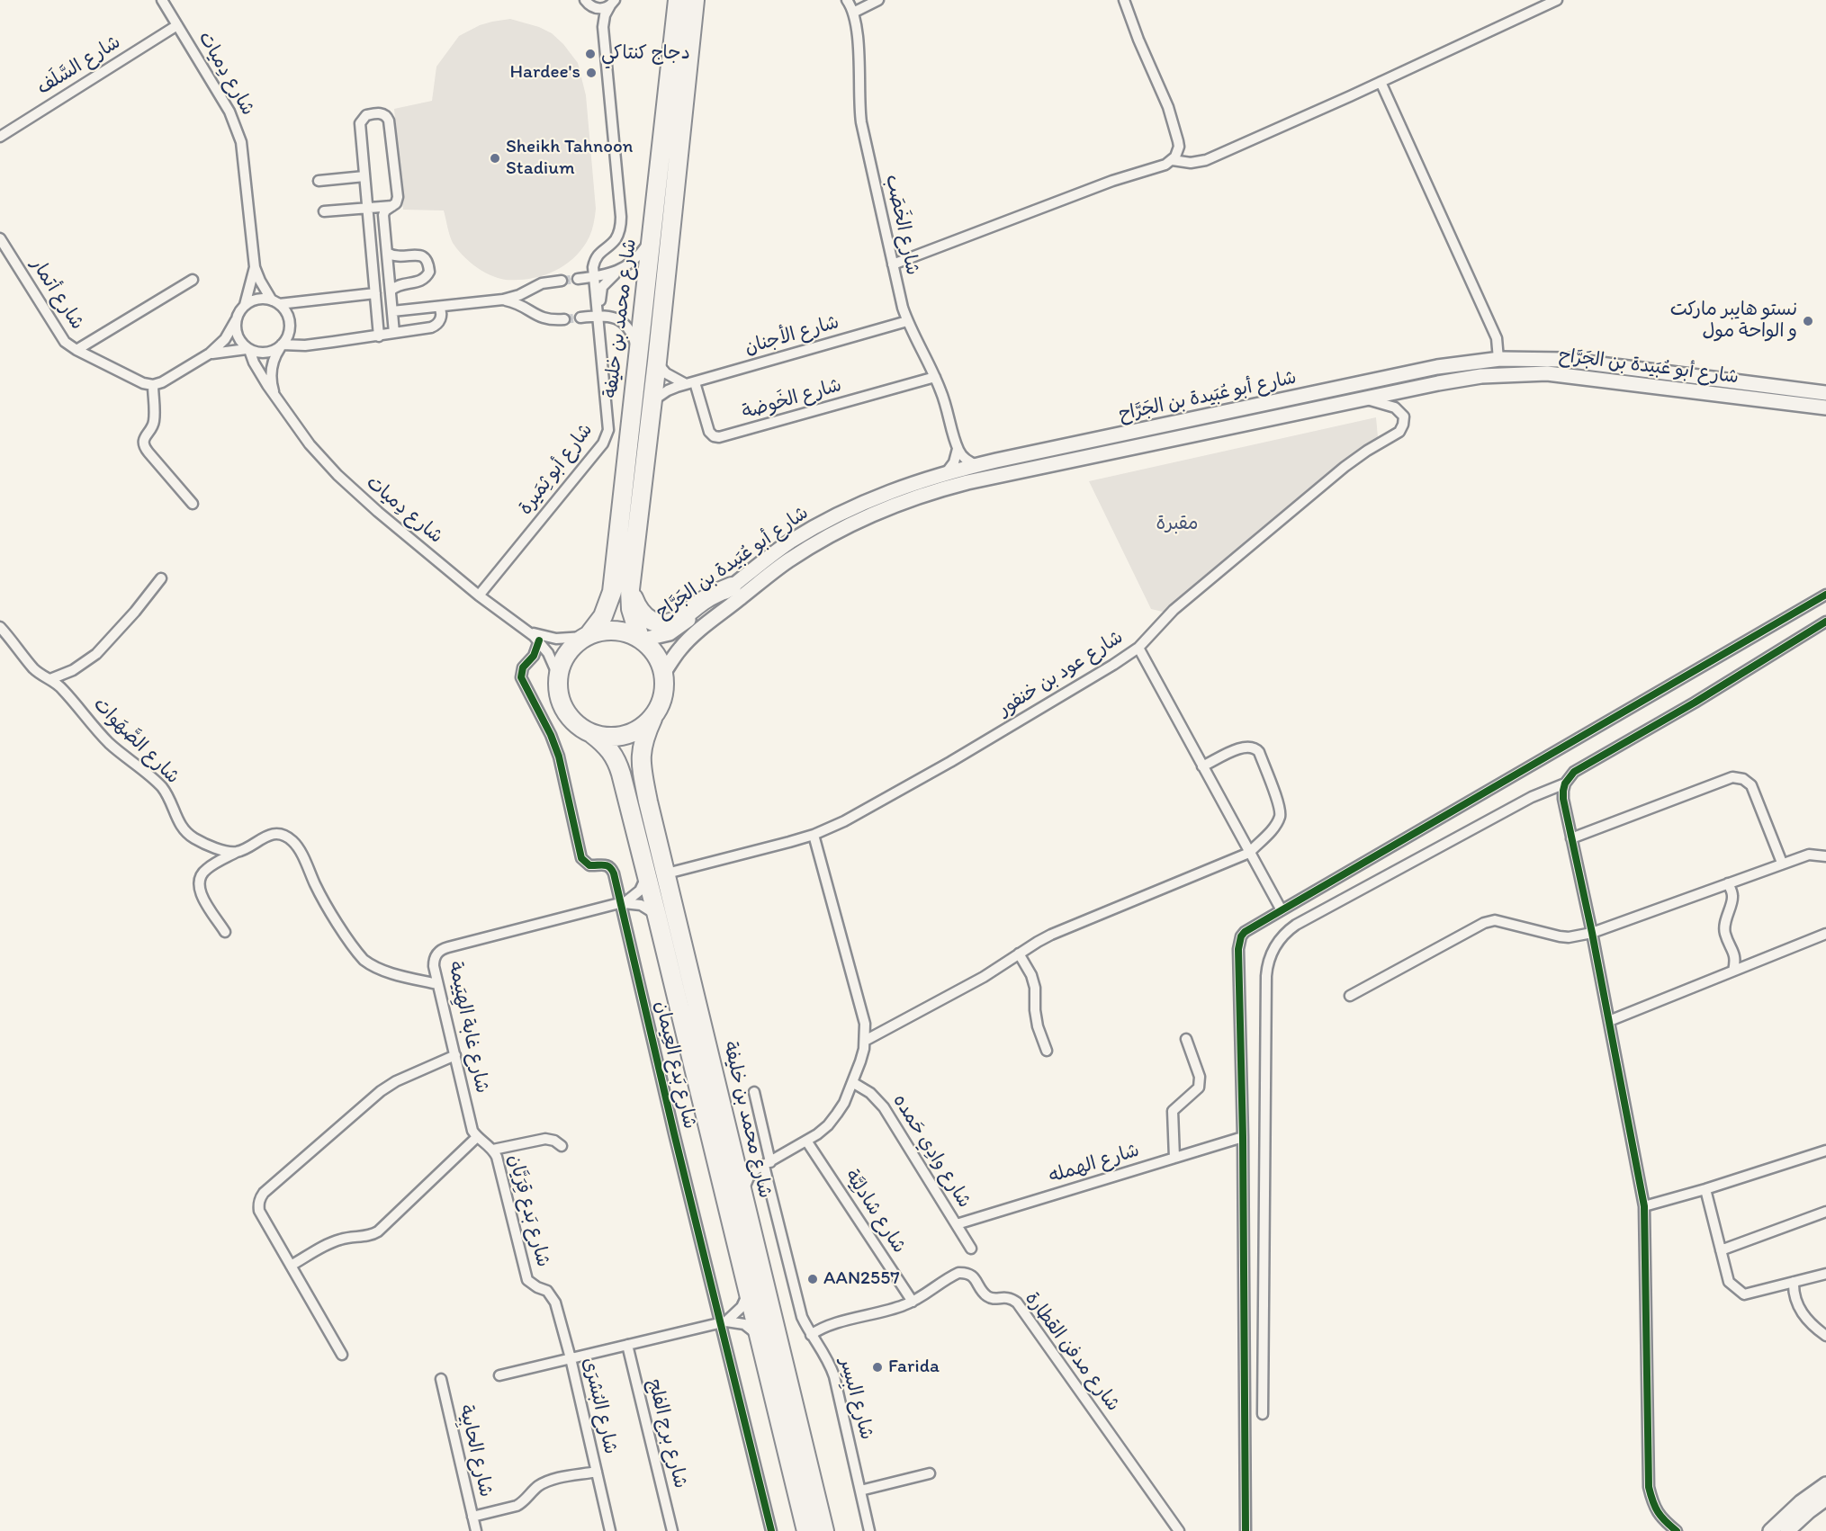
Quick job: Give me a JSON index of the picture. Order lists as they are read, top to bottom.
{
  "streets": {
    "highway": ["شارع محمد بن خليفة"],
    "main road": ["شارع أبو عُبَيدة بن الجَرَّاح"],
    "street": [
      "شارع السَّلَف",
      "شارع دِميات",
      "شارع الخَصَب",
      "شارع أتمار",
      "شارع الأجنان",
      "شارع الخَوضة",
      "شارع أبو ثِمَيرة",
      "شارع عود بن خنفور",
      "شارع الصَّهَوات",
      "شارع غابة الهِيَيمة",
      "شارع بَدع العِيمان",
      "شارع وادِي حَمده",
      "شارع الهمله",
      "شارع بَدع قِرَيَّان",
      "شارع شادلِيَّة",
      "شارع مدفن القطارة",
      "شارع البِسِر",
      "شارع البُشرَى",
      "شارع برج الفلج",
      "شارع الحابِية"
    ]
  },
  "crossings": [
    ["شارع السَّلَف", "شارع دِميات"],
    ["شارع دِميات", "شارع محمد بن خليفة"],
    ["شارع دِميات", "شارع أبو عُبَيدة بن الجَرَّاح"],
    ["شارع دِميات", "شارع أبو ثِمَيرة"],
    ["شارع دِميات", "شارع بَدع العِيمان"],
    ["شارع الخَصَب", "شارع الأجنان"],
    ["شارع الخَصَب", "شارع الخَوضة"],
    ["شارع محمد بن خليفة", "شارع الأجنان"],
    ["شارع محمد بن خليفة", "شارع أبو عُبَيدة بن الجَرَّاح"],
    ["شارع محمد بن خليفة", "شارع عود بن خنفور"],
    ["شارع محمد بن خليفة", "شارع غابة الهِيَيمة"],
    ["شارع الأجنان", "شارع الخَوضة"],
    ["شارع أبو عُبَيدة بن الجَرَّاح", "شارع عود بن خنفور"],
    ["شارع غابة الهِيَيمة", "شارع بَدع العِيمان"],
    ["شارع غابة الهِيَيمة", "شارع بَدع قِرَيَّان"],
    ["شارع وادِي حَمده", "شارع الهمله"],
    ["شارع بَدع قِرَيَّان", "شارع البُشرَى"],
    ["شارع شادلِيَّة", "شارع مدفن القطارة"],
    ["شارع مدفن القطارة", "شارع البِسِر"]
  ],
  "parks": ["مقبرة"],
  "places": [
    "دجاج كنتاكي",
    "Hardee's",
    "Sheikh Tahnoon Stadium",
    "نستو هايبر ماركت و الواحة مول",
    "AAN2557",
    "Farida"
  ]
}
